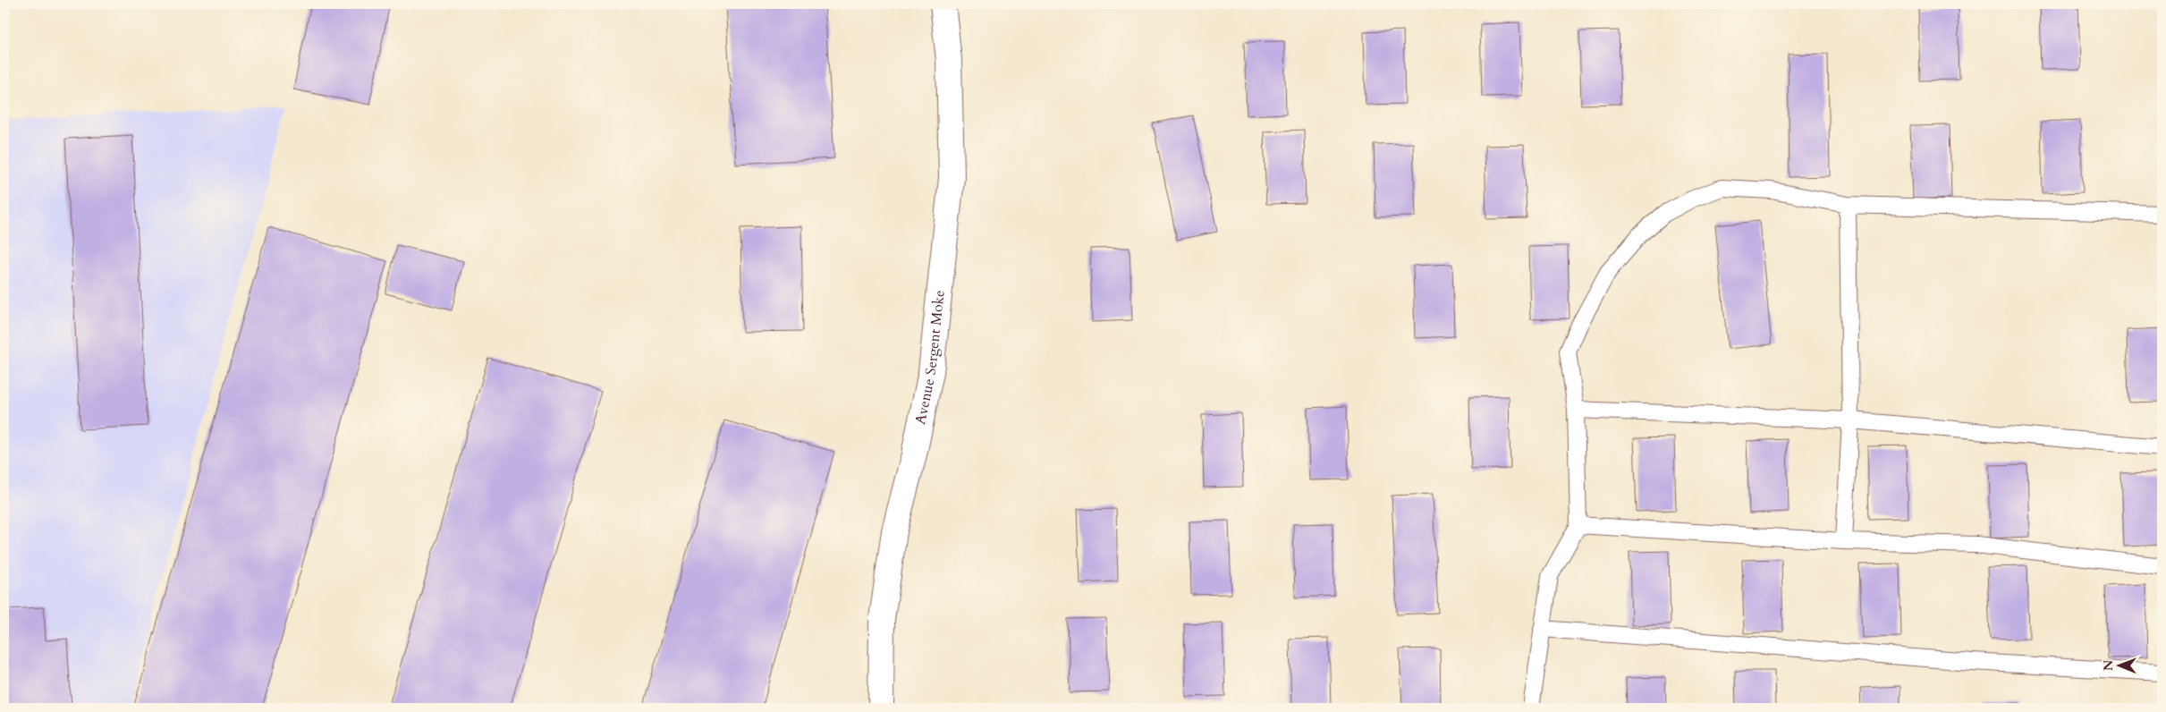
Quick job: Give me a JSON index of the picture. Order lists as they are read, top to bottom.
{
  "streets": {
    "main road": ["Avenue Sergent Moke"]
  },
  "north": "left"
}
